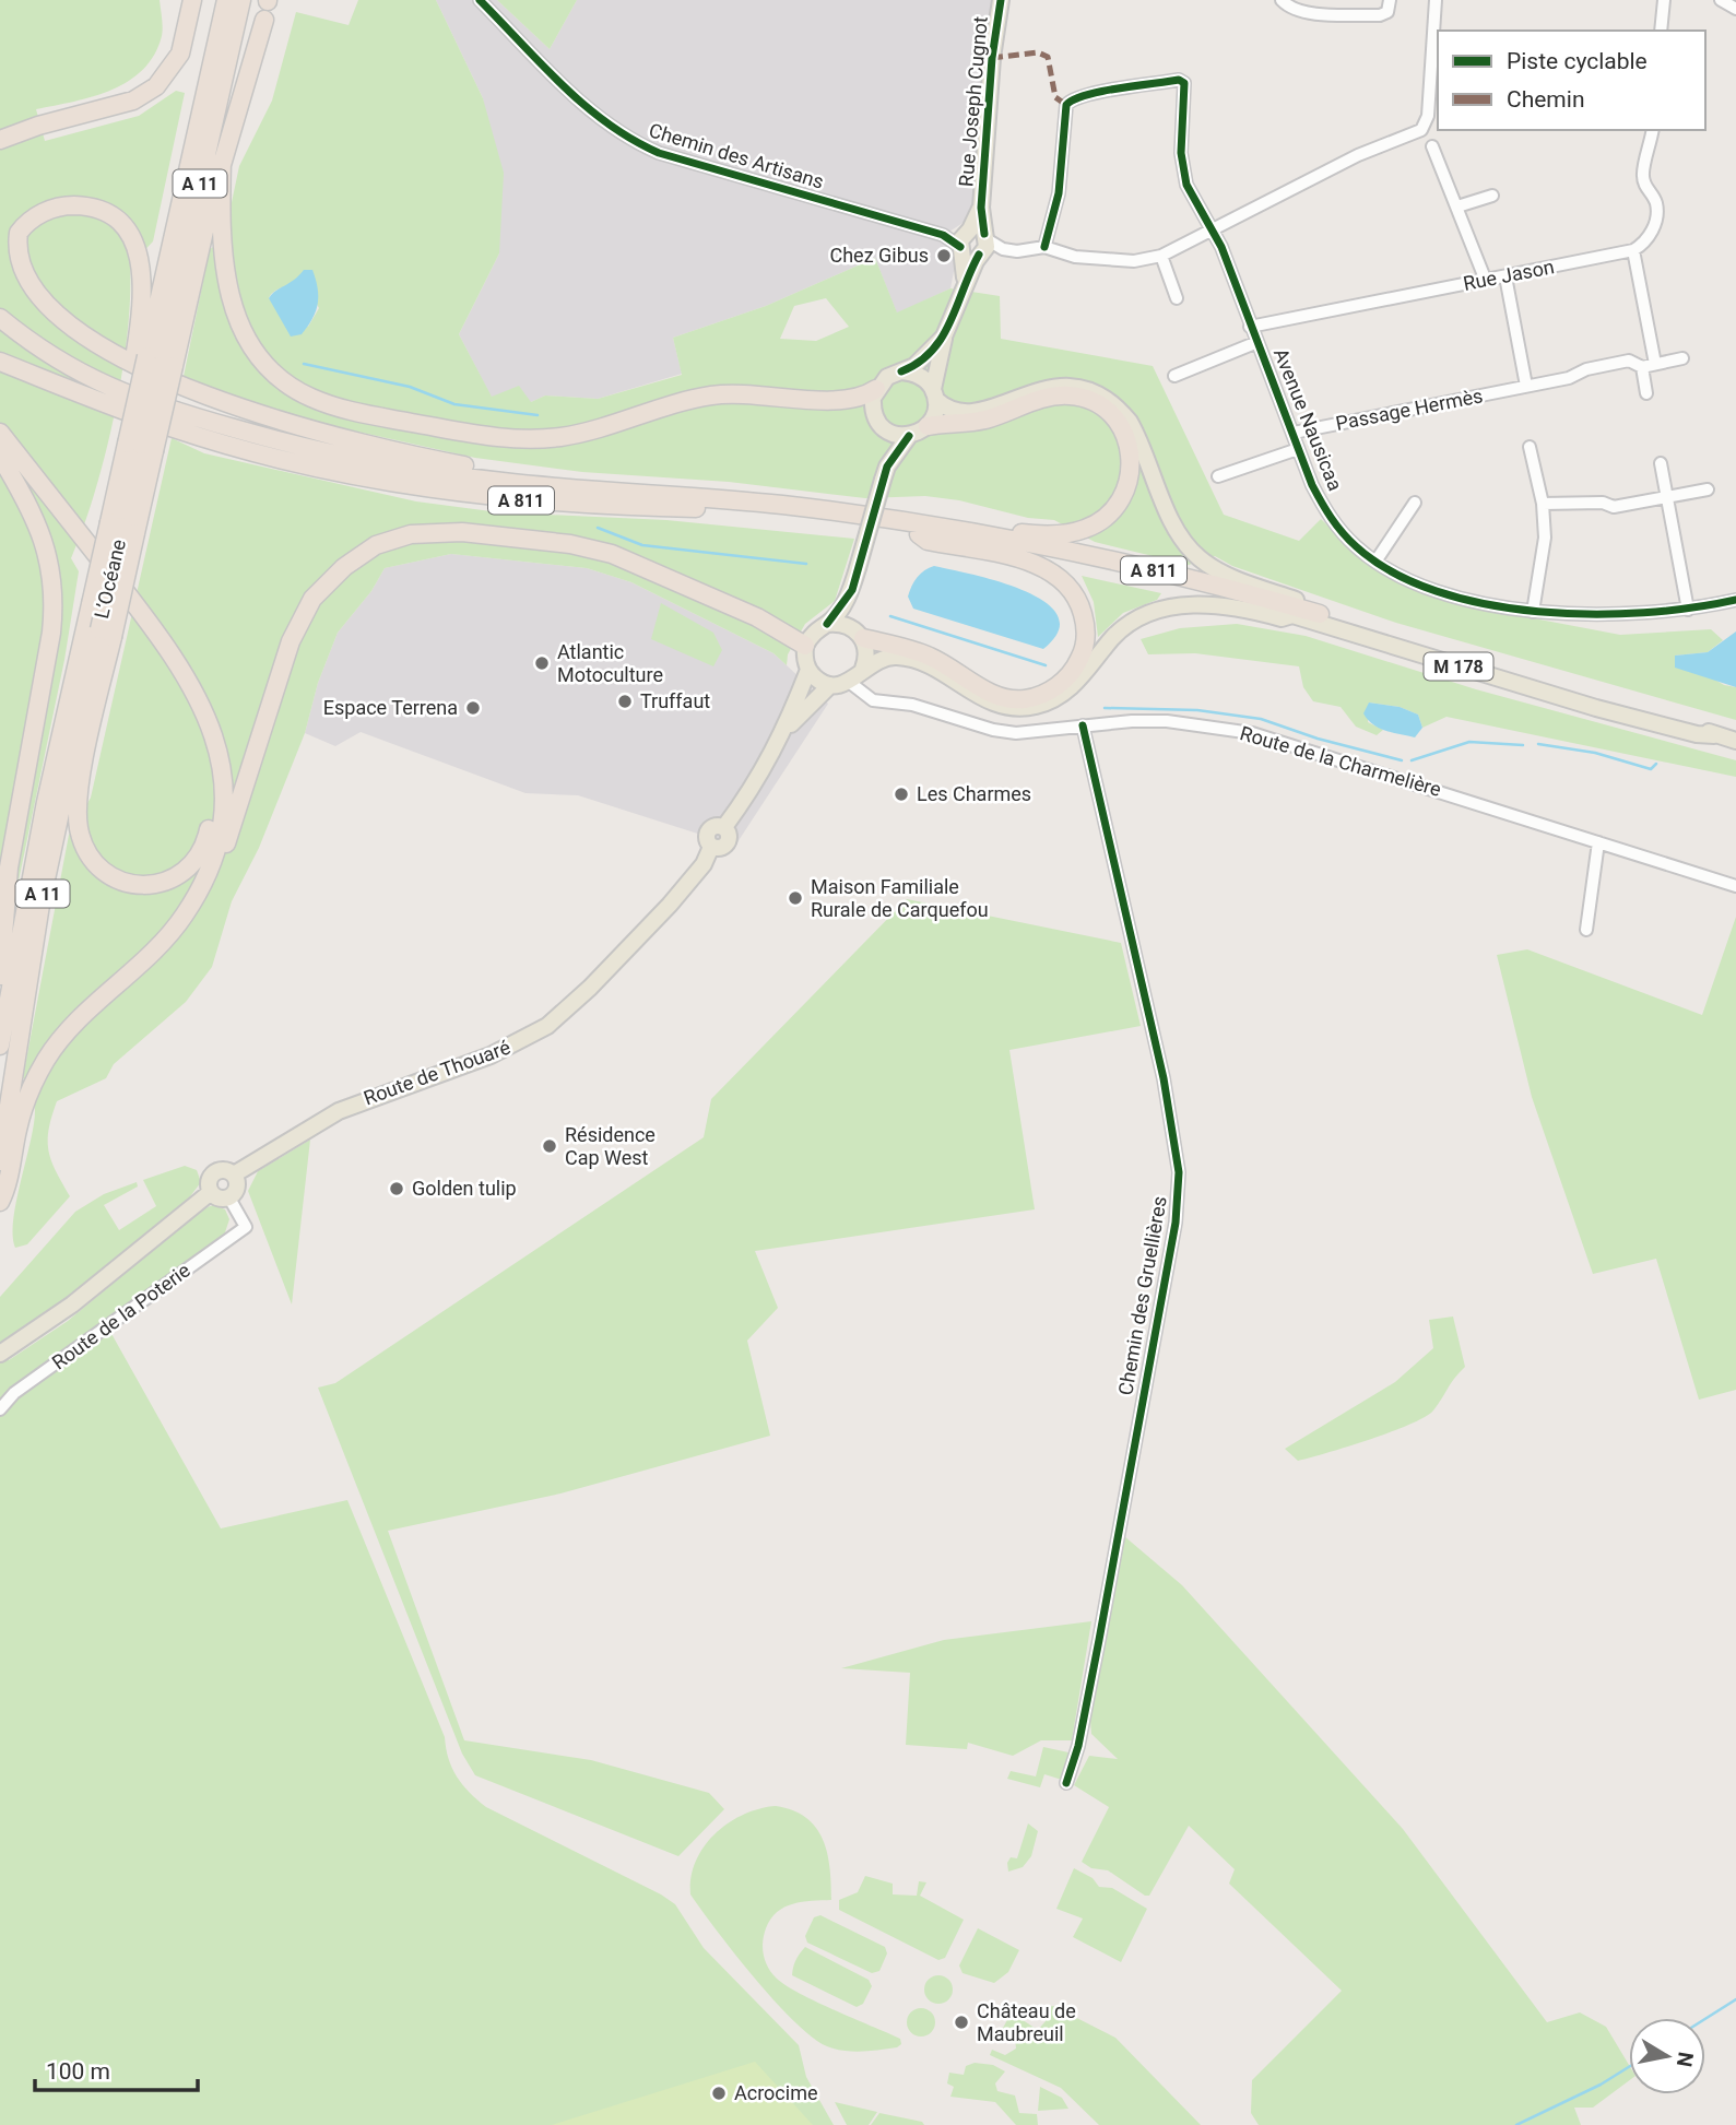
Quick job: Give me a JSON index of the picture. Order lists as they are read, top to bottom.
{
  "streets": {
    "highway": ["A 11", "A 811", "L’Océane"],
    "main road": ["Rue Joseph Cugnot", "M 178", "Route de Thouaré"],
    "street": [
      "Chemin des Artisans",
      "Rue Jason",
      "Passage Hermès",
      "Avenue Nausicaa",
      "Route de la Charmelière",
      "Chemin des Gruellières",
      "Route de la Poterie"
    ]
  },
  "crossings": [
    ["Rue Joseph Cugnot", "Chemin des Artisans"],
    ["Chemin des Artisans", "Avenue Nausicaa"],
    ["Rue Jason", "Avenue Nausicaa"],
    ["Passage Hermès", "Avenue Nausicaa"],
    ["A 811", "M 178"],
    ["Route de la Charmelière", "Chemin des Gruellières"],
    ["Route de Thouaré", "Route de la Poterie"]
  ],
  "places": [
    "Chez Gibus",
    "Atlantic Motoculture",
    "Truffaut",
    "Espace Terrena",
    "Les Charmes",
    "Maison Familiale Rurale de Carquefou",
    "Résidence Cap West",
    "Golden tulip",
    "Château de Maubreuil",
    "Acrocime"
  ],
  "legend": ["Piste cyclable", "Chemin"],
  "scale_bar": "100 m",
  "north": "right"
}
